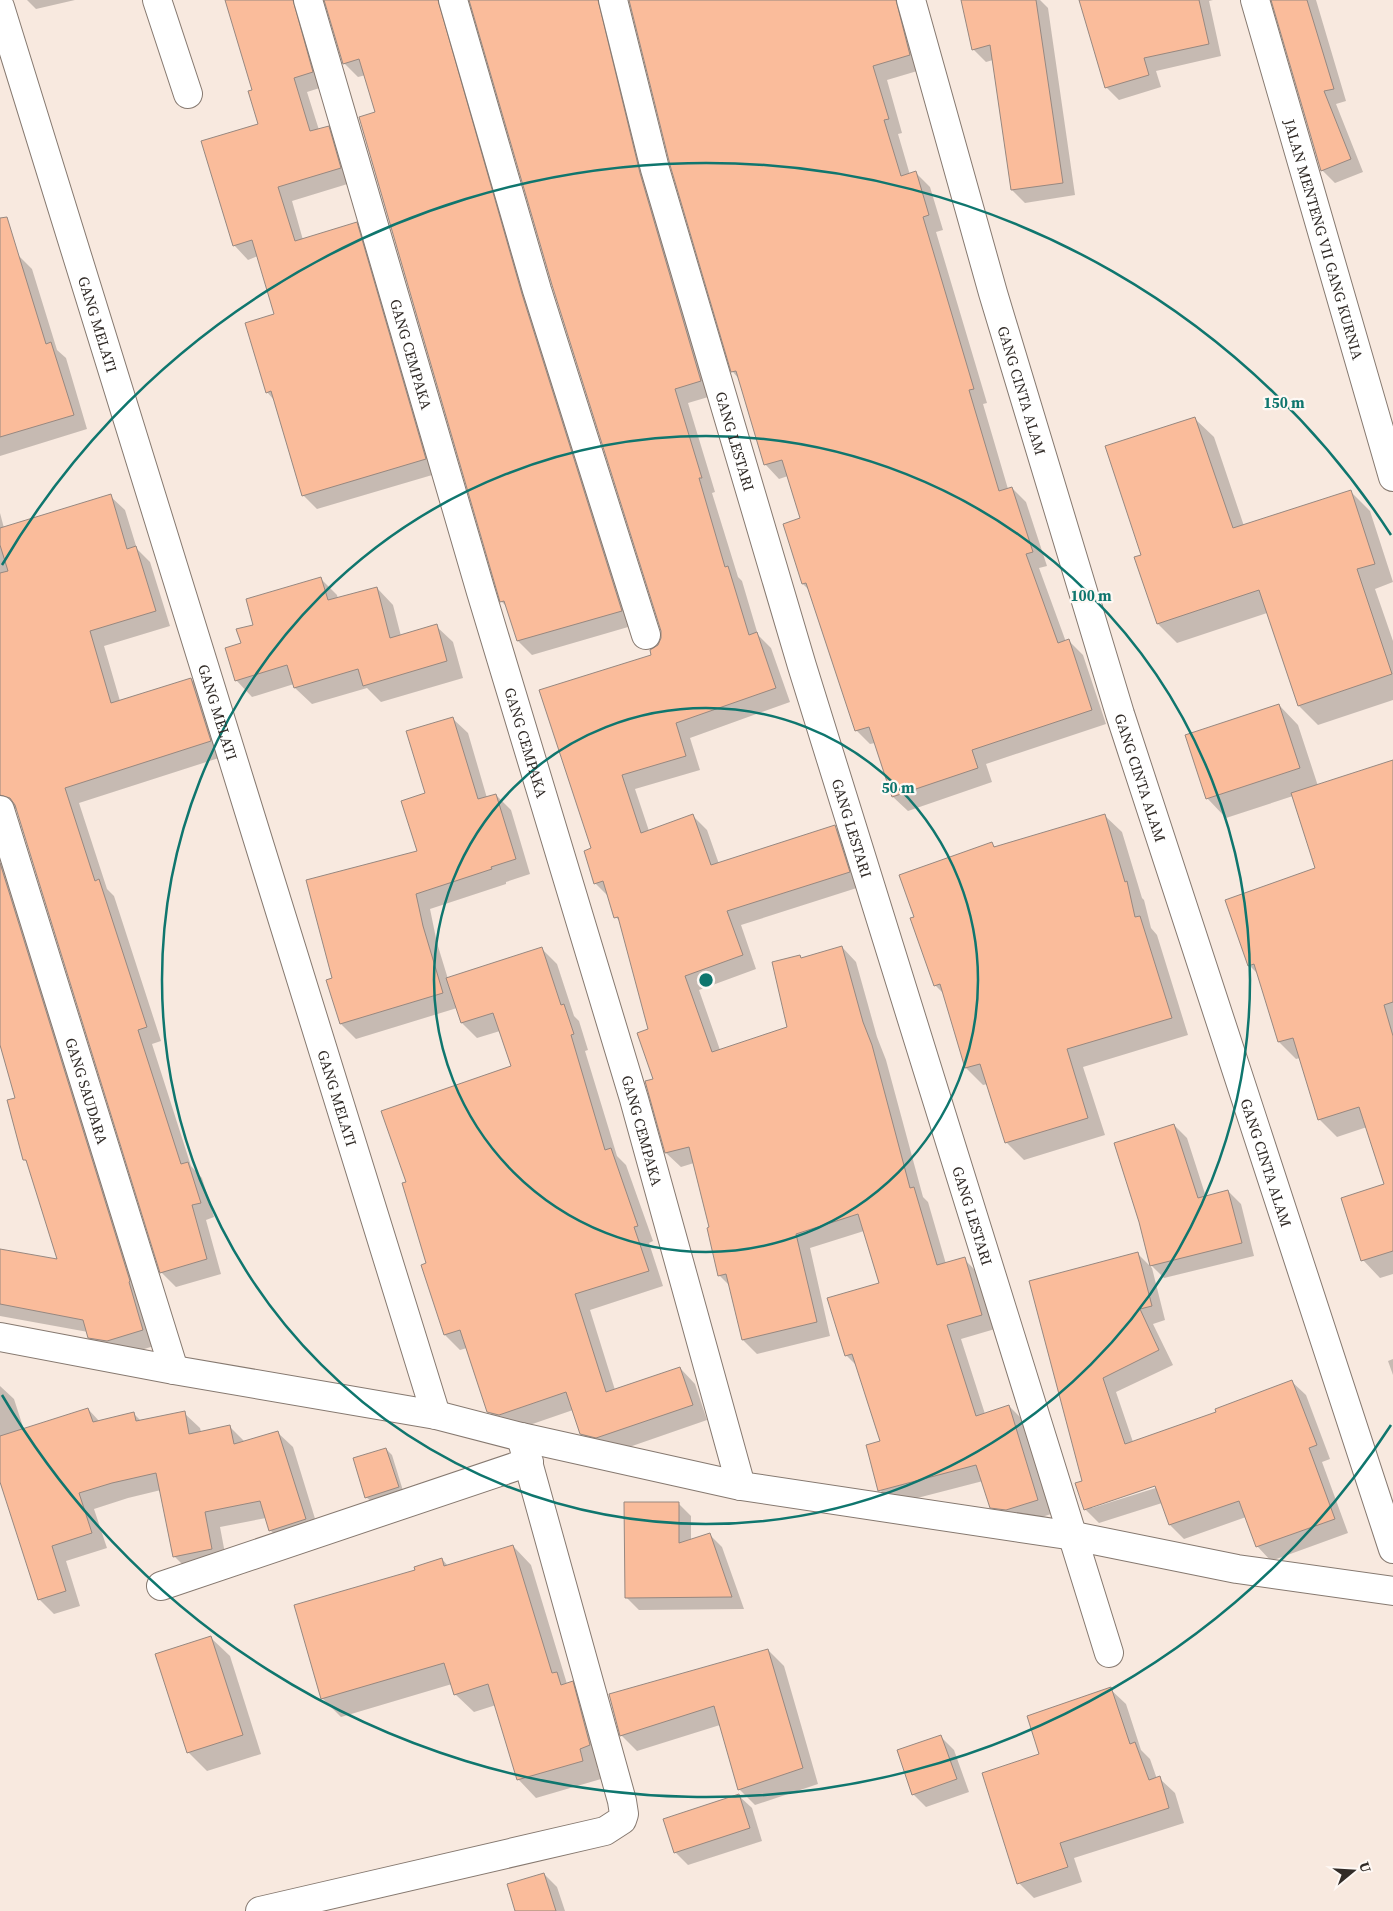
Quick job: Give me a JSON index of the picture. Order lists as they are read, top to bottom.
{
  "streets": {
    "street": [
      "JALAN MENTENG VII GANG KURNIA",
      "GANG MELATI",
      "GANG CEMPAKA",
      "GANG CINTA ALAM",
      "GANG LESTARI",
      "GANG SAUDARA"
    ]
  },
  "north": "right",
  "rings": ["150 m", "100 m", "50 m"]
}
